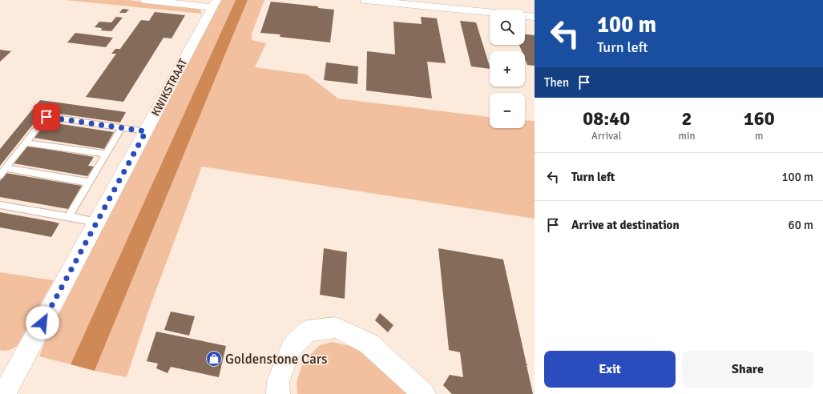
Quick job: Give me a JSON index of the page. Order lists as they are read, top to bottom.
{
  "streets": {
    "street": ["KWIKSTRAAT"]
  },
  "places": {
    "shop": ["Goldenstone Cars"]
  },
  "page": {
    "turn": ["100 m", "Turn left"],
    "map_buttons": ["+", "−"],
    "then": "Then",
    "eta": [
      "08:40",
      "Arrival",
      "2",
      "min",
      "160",
      "m"
    ],
    "list": [
      {
        "name": "Turn left",
        "value": "100 m"
      },
      {
        "name": "Arrive at destination",
        "value": "60 m"
      }
    ],
    "buttons": ["Exit", "Share"]
  }
}
